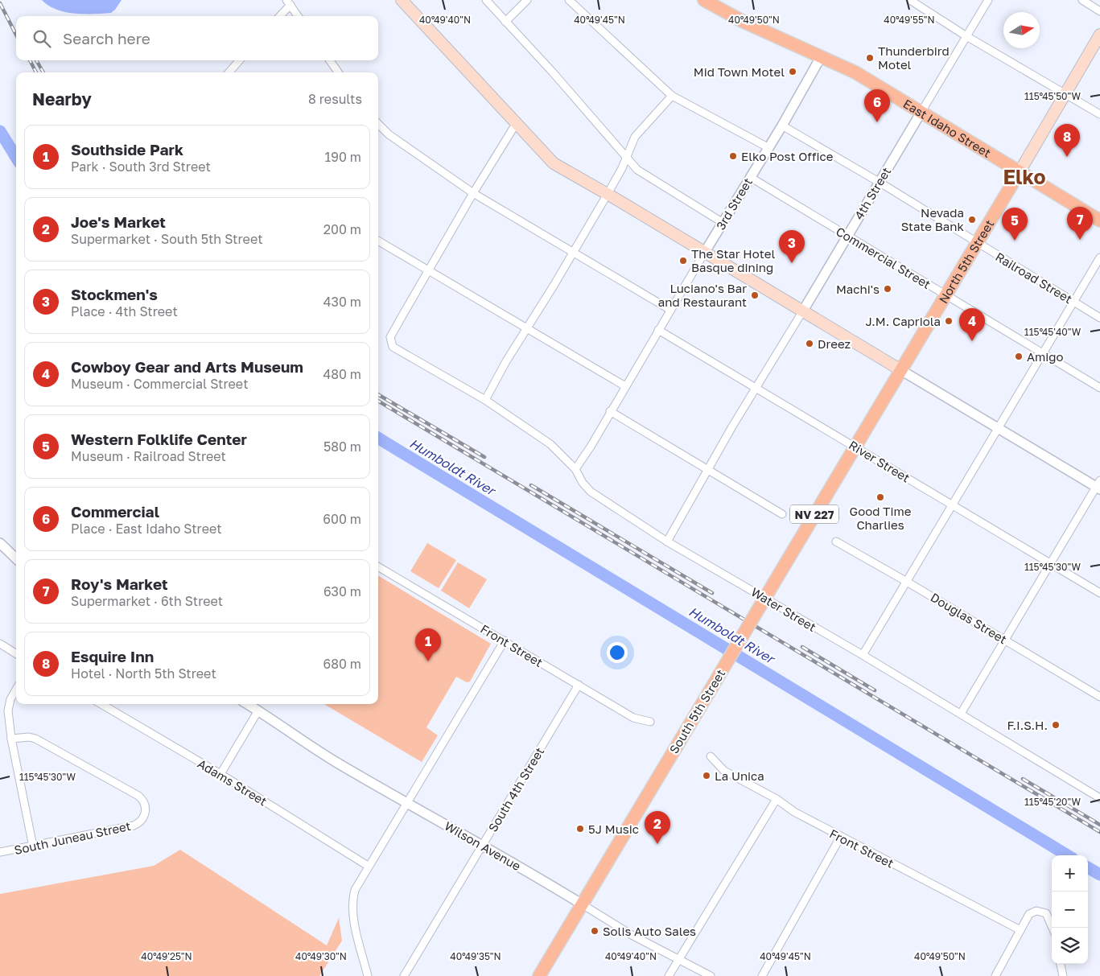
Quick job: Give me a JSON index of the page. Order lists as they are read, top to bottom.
{
  "streets": {
    "main road": [
      "East Idaho Street",
      "North 5th Street",
      "NV 227",
      "South 5th Street"
    ],
    "street": [
      "4th Street",
      "3rd Street",
      "Commercial Street",
      "Railroad Street",
      "River Street",
      "Water Street",
      "Douglas Street",
      "Front Street",
      "Adams Street",
      "South 4th Street",
      "South Juneau Street",
      "Wilson Avenue"
    ]
  },
  "crossings": [
    ["East Idaho Street", "4th Street"],
    ["East Idaho Street", "3rd Street"],
    ["East Idaho Street", "North 5th Street"],
    ["4th Street", "Commercial Street"],
    ["4th Street", "Railroad Street"],
    ["4th Street", "River Street"],
    ["3rd Street", "Commercial Street"],
    ["3rd Street", "Railroad Street"],
    ["3rd Street", "River Street"],
    ["3rd Street", "Water Street"],
    ["Commercial Street", "North 5th Street"],
    ["North 5th Street", "Railroad Street"],
    ["North 5th Street", "River Street"],
    ["North 5th Street", "South 5th Street"],
    ["River Street", "South 5th Street"],
    ["Front Street", "South 4th Street"],
    ["South 5th Street", "Wilson Avenue"],
    ["South 4th Street", "Wilson Avenue"]
  ],
  "districts": ["Elko"],
  "water": ["Humboldt River"],
  "places": [
    "Thunderbird Motel",
    "Mid Town Motel",
    "Elko Post Office",
    "Nevada State Bank",
    "The Star Hotel Basque dining",
    "Machi's",
    "Luciano's Bar and Restaurant",
    "J.M. Capriola",
    "Dreez",
    "Amigo",
    "Good Time Charlies",
    "F.I.S.H.",
    "La Unica",
    "5J Music",
    "Solis Auto Sales"
  ],
  "north": "right",
  "page": {
    "search": "Search here",
    "heading": ["Nearby", "8 results"],
    "pins": [
      "6",
      "8",
      "7",
      "5",
      "3",
      "4",
      "1",
      "2"
    ],
    "list": [
      {
        "mark": "1",
        "name": "Southside Park",
        "note": "Park · South 3rd Street",
        "value": "190 m"
      },
      {
        "mark": "2",
        "name": "Joe's Market",
        "note": "Supermarket · South 5th Street",
        "value": "200 m"
      },
      {
        "mark": "3",
        "name": "Stockmen's",
        "note": "Place · 4th Street",
        "value": "430 m"
      },
      {
        "mark": "4",
        "name": "Cowboy Gear and Arts Museum",
        "note": "Museum · Commercial Street",
        "value": "480 m"
      },
      {
        "mark": "5",
        "name": "Western Folklife Center",
        "note": "Museum · Railroad Street",
        "value": "580 m"
      },
      {
        "mark": "6",
        "name": "Commercial",
        "note": "Place · East Idaho Street",
        "value": "600 m"
      },
      {
        "mark": "7",
        "name": "Roy's Market",
        "note": "Supermarket · 6th Street",
        "value": "630 m"
      },
      {
        "mark": "8",
        "name": "Esquire Inn",
        "note": "Hotel · North 5th Street",
        "value": "680 m"
      }
    ],
    "map_buttons": ["+", "−"]
  },
  "coordinates": [
    "40°49'40\"N",
    "40°49'45\"N",
    "40°49'50\"N",
    "40°49'55\"N",
    "115°45'50\"W",
    "115°45'40\"W",
    "115°45'30\"W",
    "115°45'20\"W",
    "40°49'25\"N",
    "40°49'30\"N",
    "40°49'35\"N"
  ]
}
